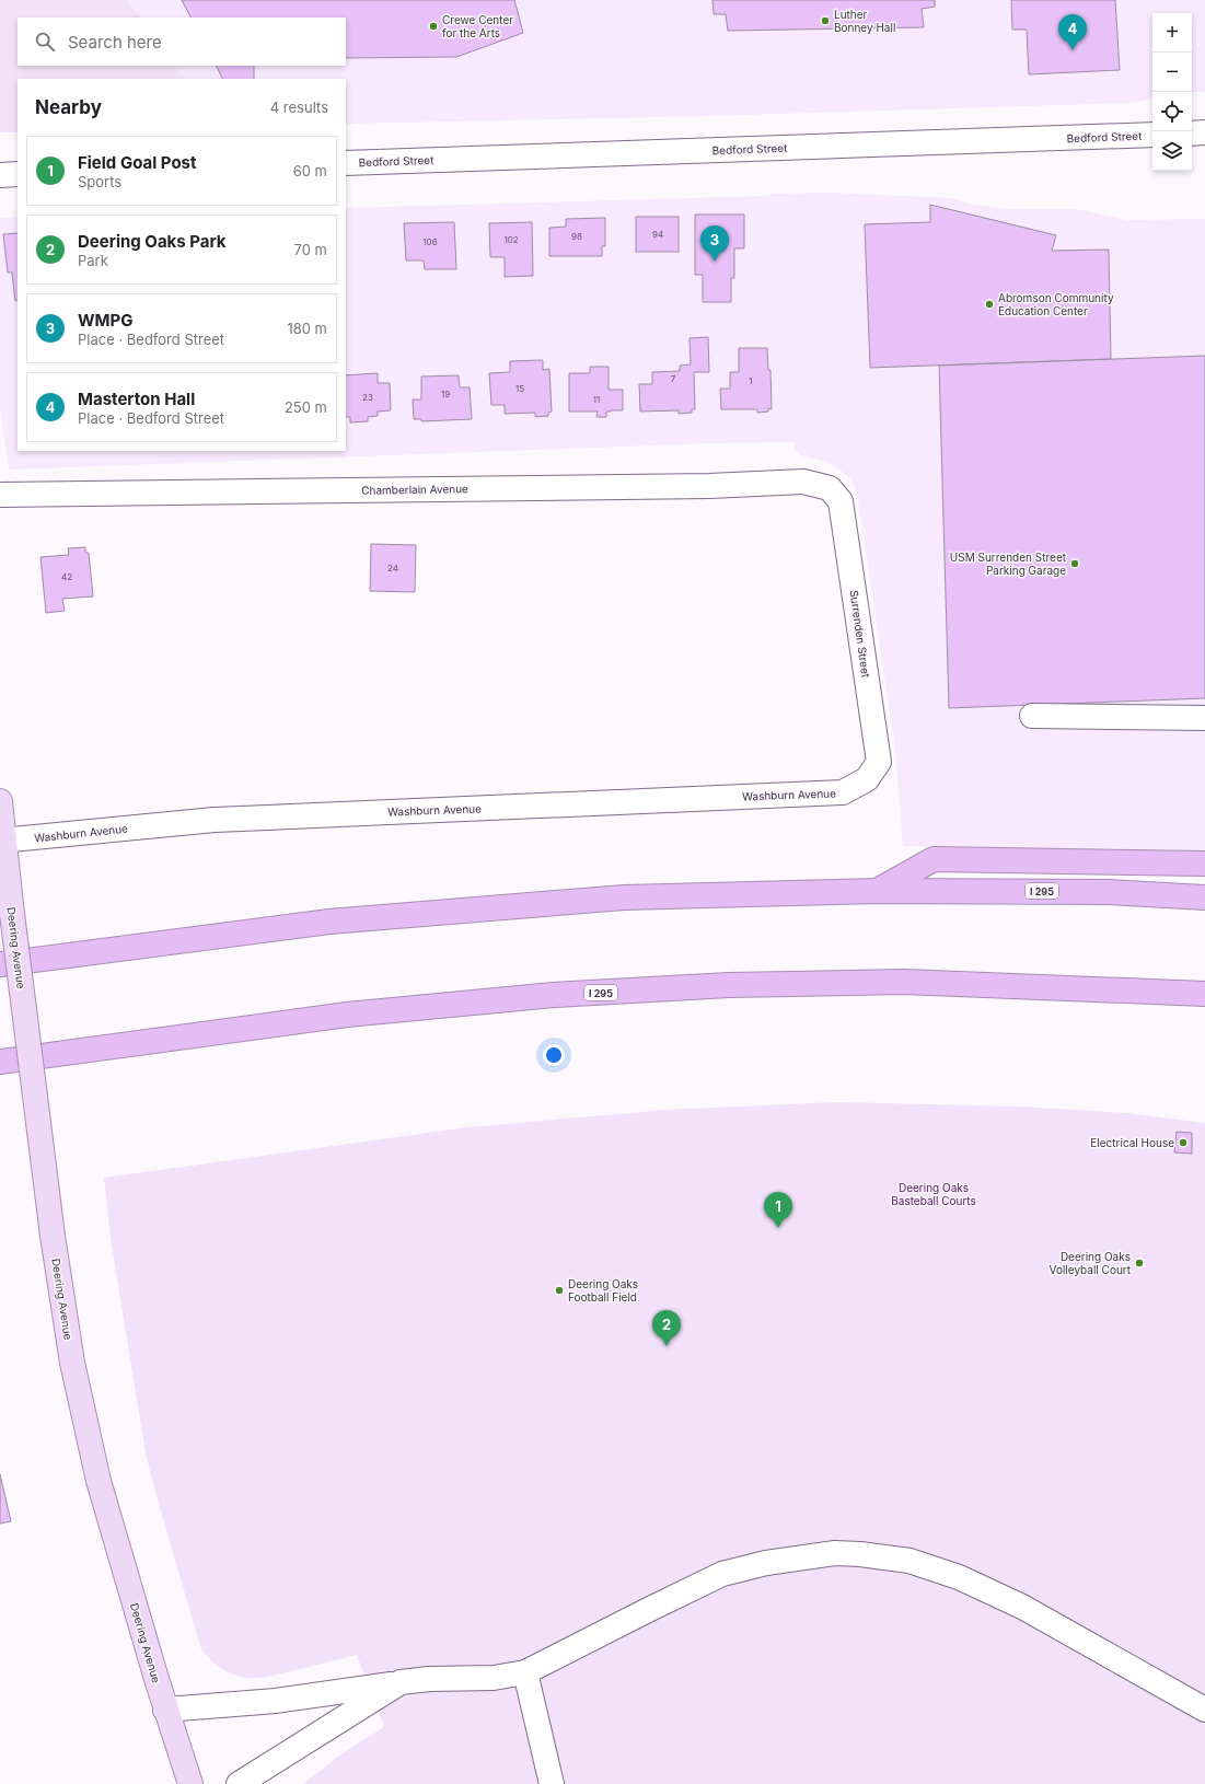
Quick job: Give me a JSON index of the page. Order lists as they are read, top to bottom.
{
  "streets": {
    "highway": ["I 295"],
    "main road": ["Deering Avenue"],
    "street": [
      "Bedford Street",
      "Chamberlain Avenue",
      "Surrenden Street",
      "Washburn Avenue"
    ]
  },
  "crossings": [
    ["Chamberlain Avenue", "Surrenden Street"],
    ["Surrenden Street", "Washburn Avenue"],
    ["Washburn Avenue", "Deering Avenue"]
  ],
  "parks": ["Deering Oaks Basteball Courts"],
  "places": [
    "Luther Bonney Hall",
    "Crewe Center for the Arts",
    "Abromson Community Education Center",
    "USM Surrenden Street Parking Garage",
    "Electrical House",
    "Deering Oaks Volleyball Court",
    "Deering Oaks Football Field"
  ],
  "house_numbers": [
    "94",
    "98",
    "102",
    "106",
    "7",
    "1",
    "15",
    "19",
    "23",
    "11",
    "24",
    "42"
  ],
  "page": {
    "map_buttons": ["+", "−"],
    "pins": [
      "4",
      "3",
      "1",
      "2"
    ],
    "search": "Search here",
    "heading": ["Nearby", "4 results"],
    "list": [
      {
        "mark": "1",
        "name": "Field Goal Post",
        "note": "Sports",
        "value": "60 m"
      },
      {
        "mark": "2",
        "name": "Deering Oaks Park",
        "note": "Park",
        "value": "70 m"
      },
      {
        "mark": "3",
        "name": "WMPG",
        "note": "Place · Bedford Street",
        "value": "180 m"
      },
      {
        "mark": "4",
        "name": "Masterton Hall",
        "note": "Place · Bedford Street",
        "value": "250 m"
      }
    ]
  }
}
